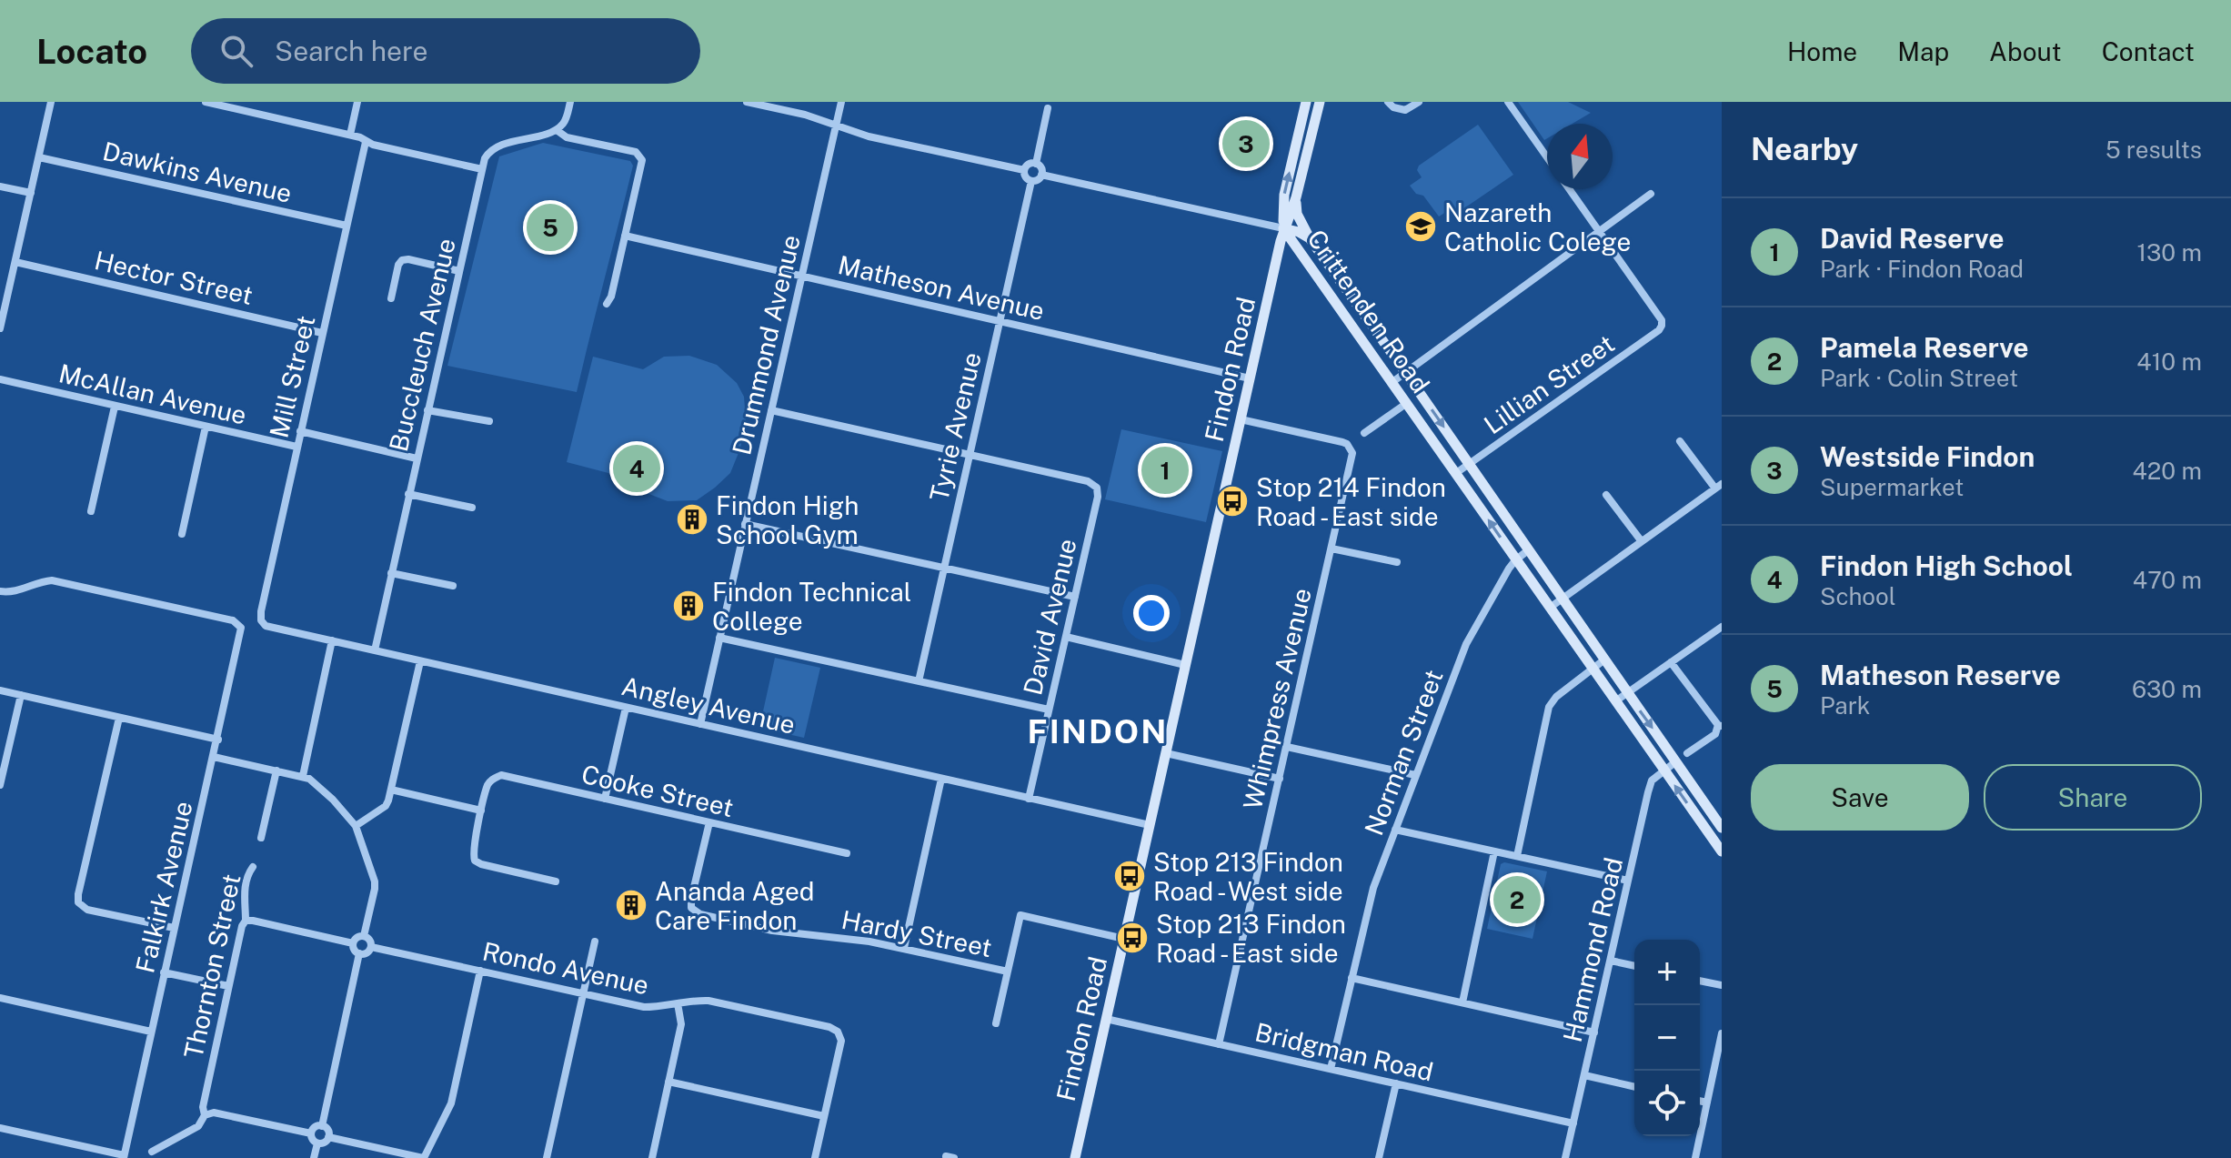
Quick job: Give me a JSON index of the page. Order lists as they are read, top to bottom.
{
  "streets": {
    "main road": ["Crittenden Road", "Findon Road"],
    "street": [
      "Dawkins Avenue",
      "Hector Street",
      "Matheson Avenue",
      "Buccleuch Avenue",
      "Drummond Avenue",
      "Mill Street",
      "Lillian Street",
      "McAllan Avenue",
      "Tyrie Avenue",
      "David Avenue",
      "Whimpress Avenue",
      "Angley Avenue",
      "Norman Street",
      "Cooke Street",
      "Falkirk Avenue",
      "Hardy Street",
      "Hammond Road",
      "Thornton Street",
      "Rondo Avenue",
      "Bridgman Road"
    ]
  },
  "crossings": [
    ["Dawkins Avenue", "Mill Street"],
    ["Hector Street", "Mill Street"],
    ["Matheson Avenue", "Drummond Avenue"],
    ["Matheson Avenue", "Findon Road"],
    ["Matheson Avenue", "Tyrie Avenue"],
    ["Crittenden Road", "Findon Road"],
    ["Crittenden Road", "Lillian Street"],
    ["Crittenden Road", "Norman Street"],
    ["Crittenden Road", "Hammond Road"],
    ["Buccleuch Avenue", "Angley Avenue"],
    ["Drummond Avenue", "Angley Avenue"],
    ["Findon Road", "Whimpress Avenue"],
    ["Findon Road", "Angley Avenue"],
    ["Findon Road", "Bridgman Road"],
    ["Mill Street", "McAllan Avenue"],
    ["Mill Street", "Angley Avenue"],
    ["Tyrie Avenue", "David Avenue"],
    ["David Avenue", "Angley Avenue"],
    ["Whimpress Avenue", "Bridgman Road"],
    ["Norman Street", "Bridgman Road"],
    ["Cooke Street", "Hardy Street"],
    ["Hammond Road", "Bridgman Road"]
  ],
  "districts": ["FINDON"],
  "places": {
    "school or university": ["Nazareth Catholic Colege"],
    "bus stop": ["Stop 214 Findon Road - East side", "Stop 213 Findon Road - West side", "Stop 213 Findon Road - East side"],
    "building": ["Findon High School Gym", "Findon Technical College", "Ananda Aged Care Findon"]
  },
  "north": "top",
  "page": {
    "header": "Locato",
    "search": "Search here",
    "nav": [
      "Home",
      "Map",
      "About",
      "Contact"
    ],
    "heading": ["Nearby", "5 results"],
    "pins": [
      "3",
      "5",
      "4",
      "1",
      "2"
    ],
    "list": [
      {
        "mark": "1",
        "name": "David Reserve",
        "note": "Park · Findon Road",
        "value": "130 m"
      },
      {
        "mark": "2",
        "name": "Pamela Reserve",
        "note": "Park · Colin Street",
        "value": "410 m"
      },
      {
        "mark": "3",
        "name": "Westside Findon",
        "note": "Supermarket",
        "value": "420 m"
      },
      {
        "mark": "4",
        "name": "Findon High School",
        "note": "School",
        "value": "470 m"
      },
      {
        "mark": "5",
        "name": "Matheson Reserve",
        "note": "Park",
        "value": "630 m"
      }
    ],
    "buttons": ["Save", "Share"],
    "map_buttons": ["+", "−"]
  }
}
